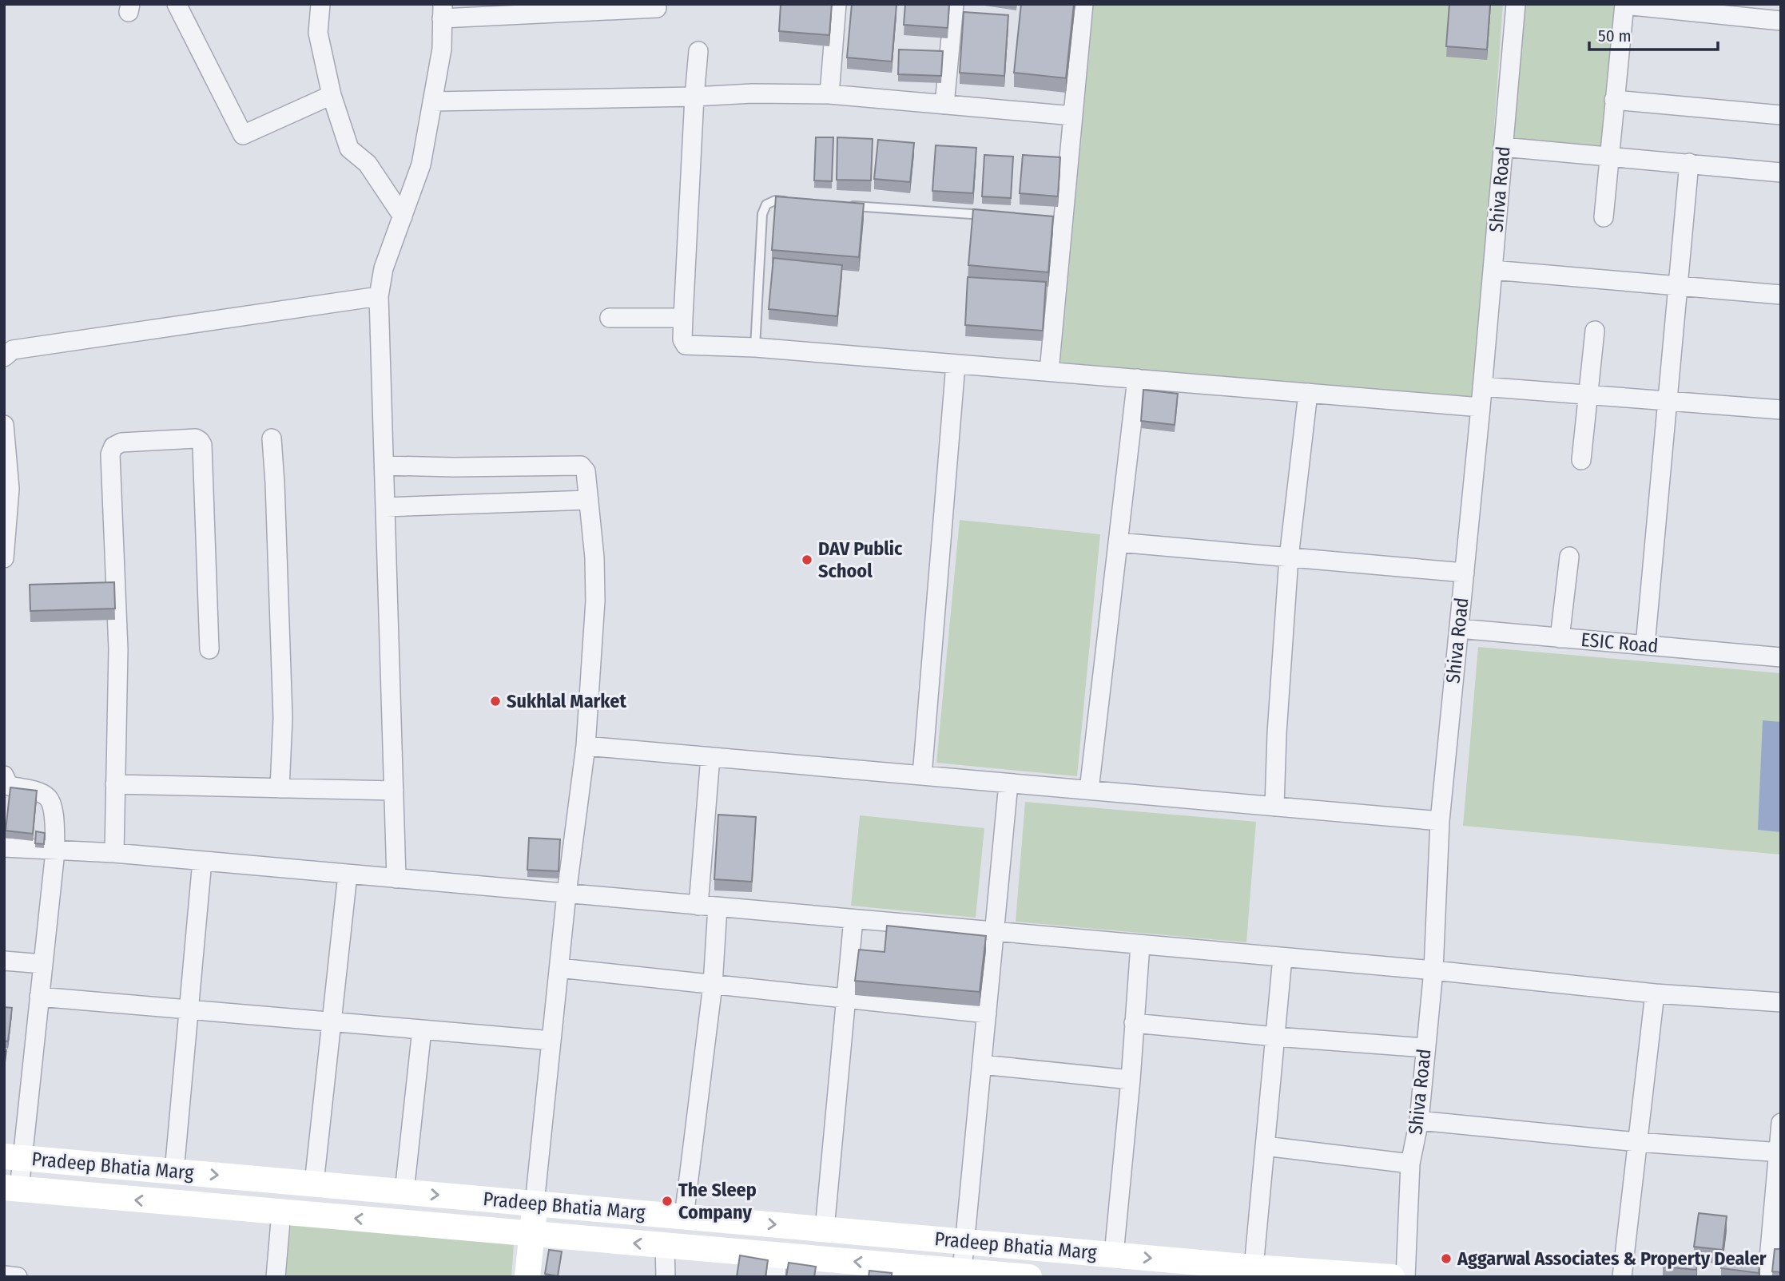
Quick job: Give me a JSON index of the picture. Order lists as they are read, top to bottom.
{
  "streets": {
    "street": ["Shiva Road", "ESIC Road", "Pradeep Bhatia Marg"]
  },
  "crossings": [
    ["Shiva Road", "ESIC Road"]
  ],
  "places": [
    "DAV Public School",
    "Sukhlal Market",
    "The Sleep Company",
    "Aggarwal Associates & Property Dealer"
  ],
  "scale_bar": "50 m"
}
